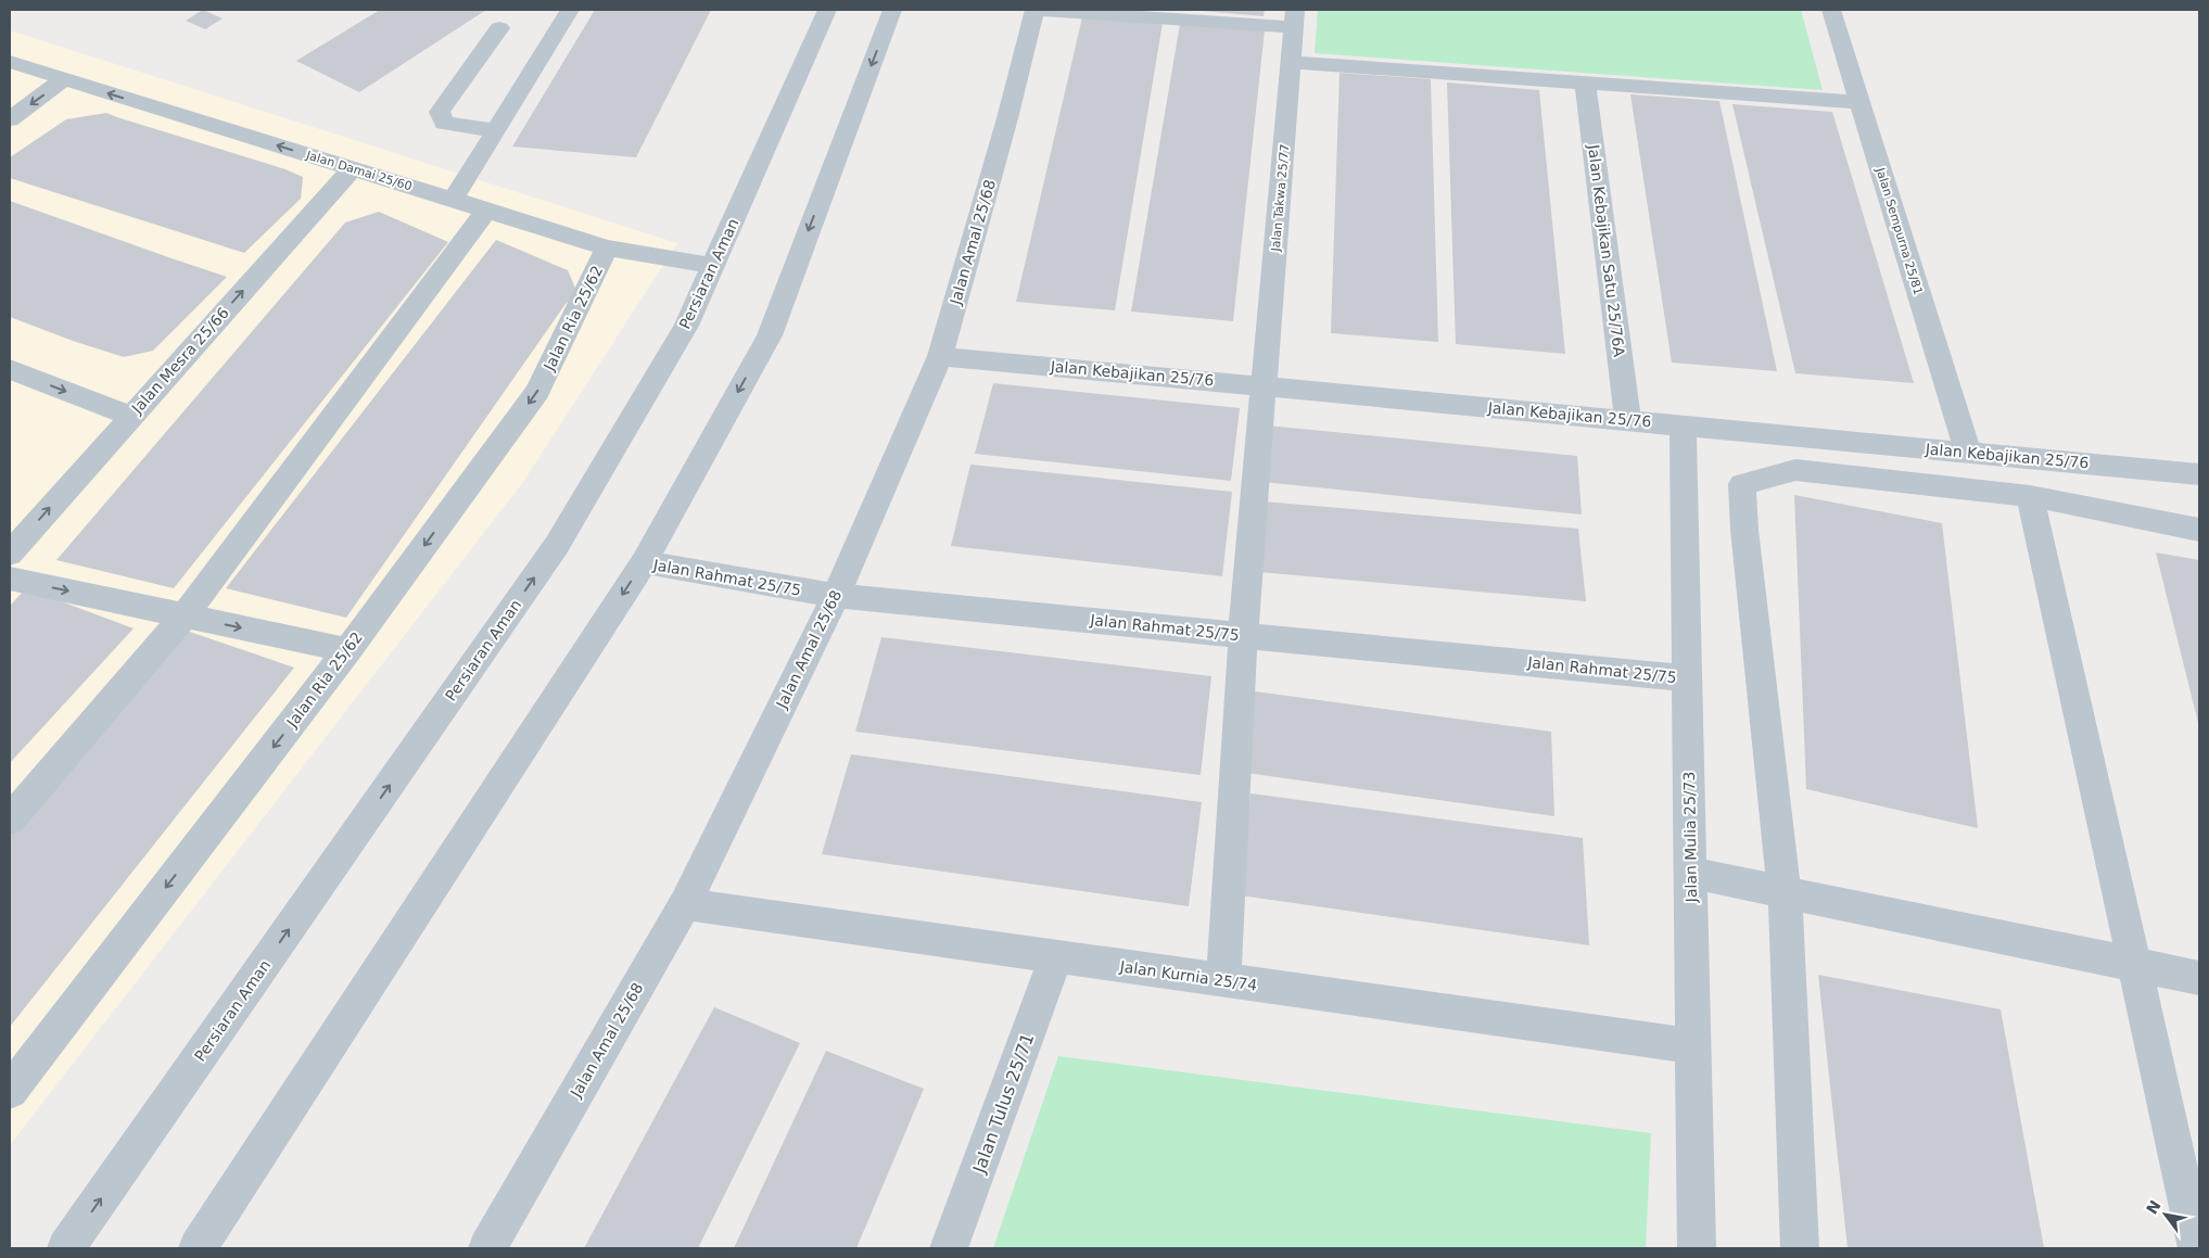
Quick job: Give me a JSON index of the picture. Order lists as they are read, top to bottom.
{
  "streets": {
    "street": [
      "Jalan Damai 25/60",
      "Jalan Takwa 25/77",
      "Jalan Sempurna 25/81",
      "Jalan Amal 25/68",
      "Jalan Kebajikan Satu 25/76A",
      "Persiaran Aman",
      "Jalan Ria 25/62",
      "Jalan Mesra 25/66",
      "Jalan Kebajikan 25/76",
      "Jalan Rahmat 25/75",
      "Jalan Mulia 25/73",
      "Jalan Kurnia 25/74",
      "Jalan Tulus 25/71"
    ]
  },
  "crossings": [
    ["Jalan Damai 25/60", "Persiaran Aman"],
    ["Jalan Damai 25/60", "Jalan Ria 25/62"],
    ["Jalan Damai 25/60", "Jalan Mesra 25/66"],
    ["Jalan Takwa 25/77", "Jalan Kebajikan 25/76"],
    ["Jalan Takwa 25/77", "Jalan Rahmat 25/75"],
    ["Jalan Takwa 25/77", "Jalan Kurnia 25/74"],
    ["Jalan Sempurna 25/81", "Jalan Kebajikan 25/76"],
    ["Jalan Amal 25/68", "Jalan Kebajikan 25/76"],
    ["Jalan Amal 25/68", "Jalan Rahmat 25/75"],
    ["Jalan Amal 25/68", "Jalan Kurnia 25/74"],
    ["Jalan Kebajikan Satu 25/76A", "Jalan Kebajikan 25/76"],
    ["Jalan Kebajikan 25/76", "Jalan Mulia 25/73"],
    ["Jalan Rahmat 25/75", "Jalan Mulia 25/73"],
    ["Jalan Mulia 25/73", "Jalan Kurnia 25/74"],
    ["Jalan Kurnia 25/74", "Jalan Tulus 25/71"]
  ],
  "one_way": ["Jalan Damai 25/60"],
  "north": "top left"
}
